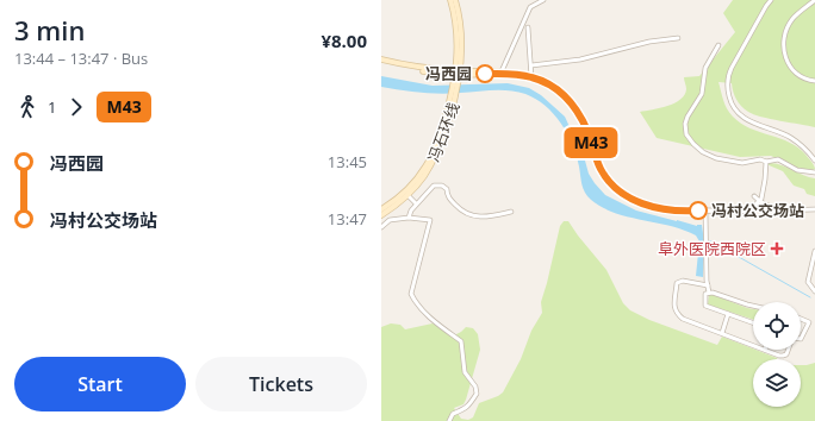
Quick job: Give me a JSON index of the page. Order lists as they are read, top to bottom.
{
  "streets": {
    "main road": ["冯石环线"]
  },
  "places": {
    "other": ["冯西园", "冯村公交场站"],
    "health": ["阜外医院西院区"]
  },
  "lines": ["bus line M43"],
  "page": {
    "heading": ["3 min", "13:44 – 13:47 · Bus", "¥8.00"],
    "on_map": "M43",
    "legs": ["1", "M43"],
    "list": [
      {
        "name": "冯西园",
        "value": "13:45"
      },
      {
        "name": "冯村公交场站",
        "value": "13:47"
      }
    ],
    "buttons": ["Start", "Tickets"]
  }
}
